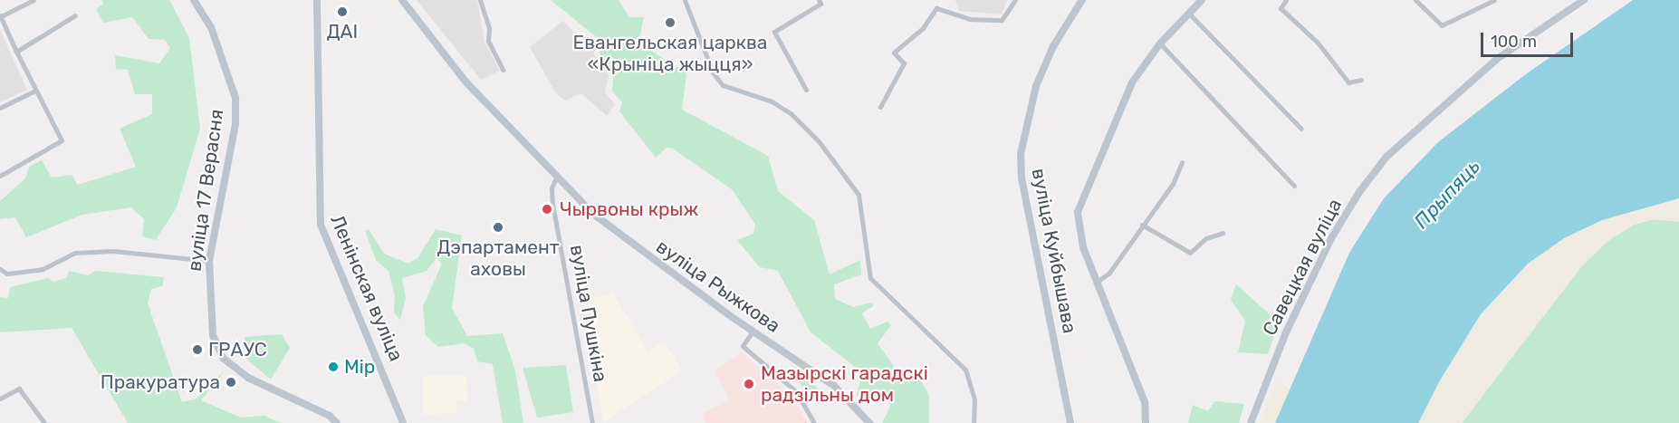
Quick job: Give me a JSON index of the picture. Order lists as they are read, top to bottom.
{
  "streets": {
    "main road": [
      "вуліца 17 Верасня",
      "вуліца Куйбышава",
      "Савецкая вуліца",
      "вуліца Рыжкова",
      "Ленінская вуліца"
    ],
    "street": ["вуліца Пушкіна"]
  },
  "crossings": [
    ["вуліца Рыжкова", "вуліца Пушкіна"]
  ],
  "water": ["Прыпяць"],
  "places": [
    "ДАІ",
    "Евангельская царква «Крыніца жыцця»",
    "Чырвоны крыж",
    "Дэпартамент аховы",
    "ГРАУС",
    "Мір",
    "Пракуратура",
    "Мазырскі гарадскі радзільны дом"
  ],
  "scale_bar": "100 m"
}
